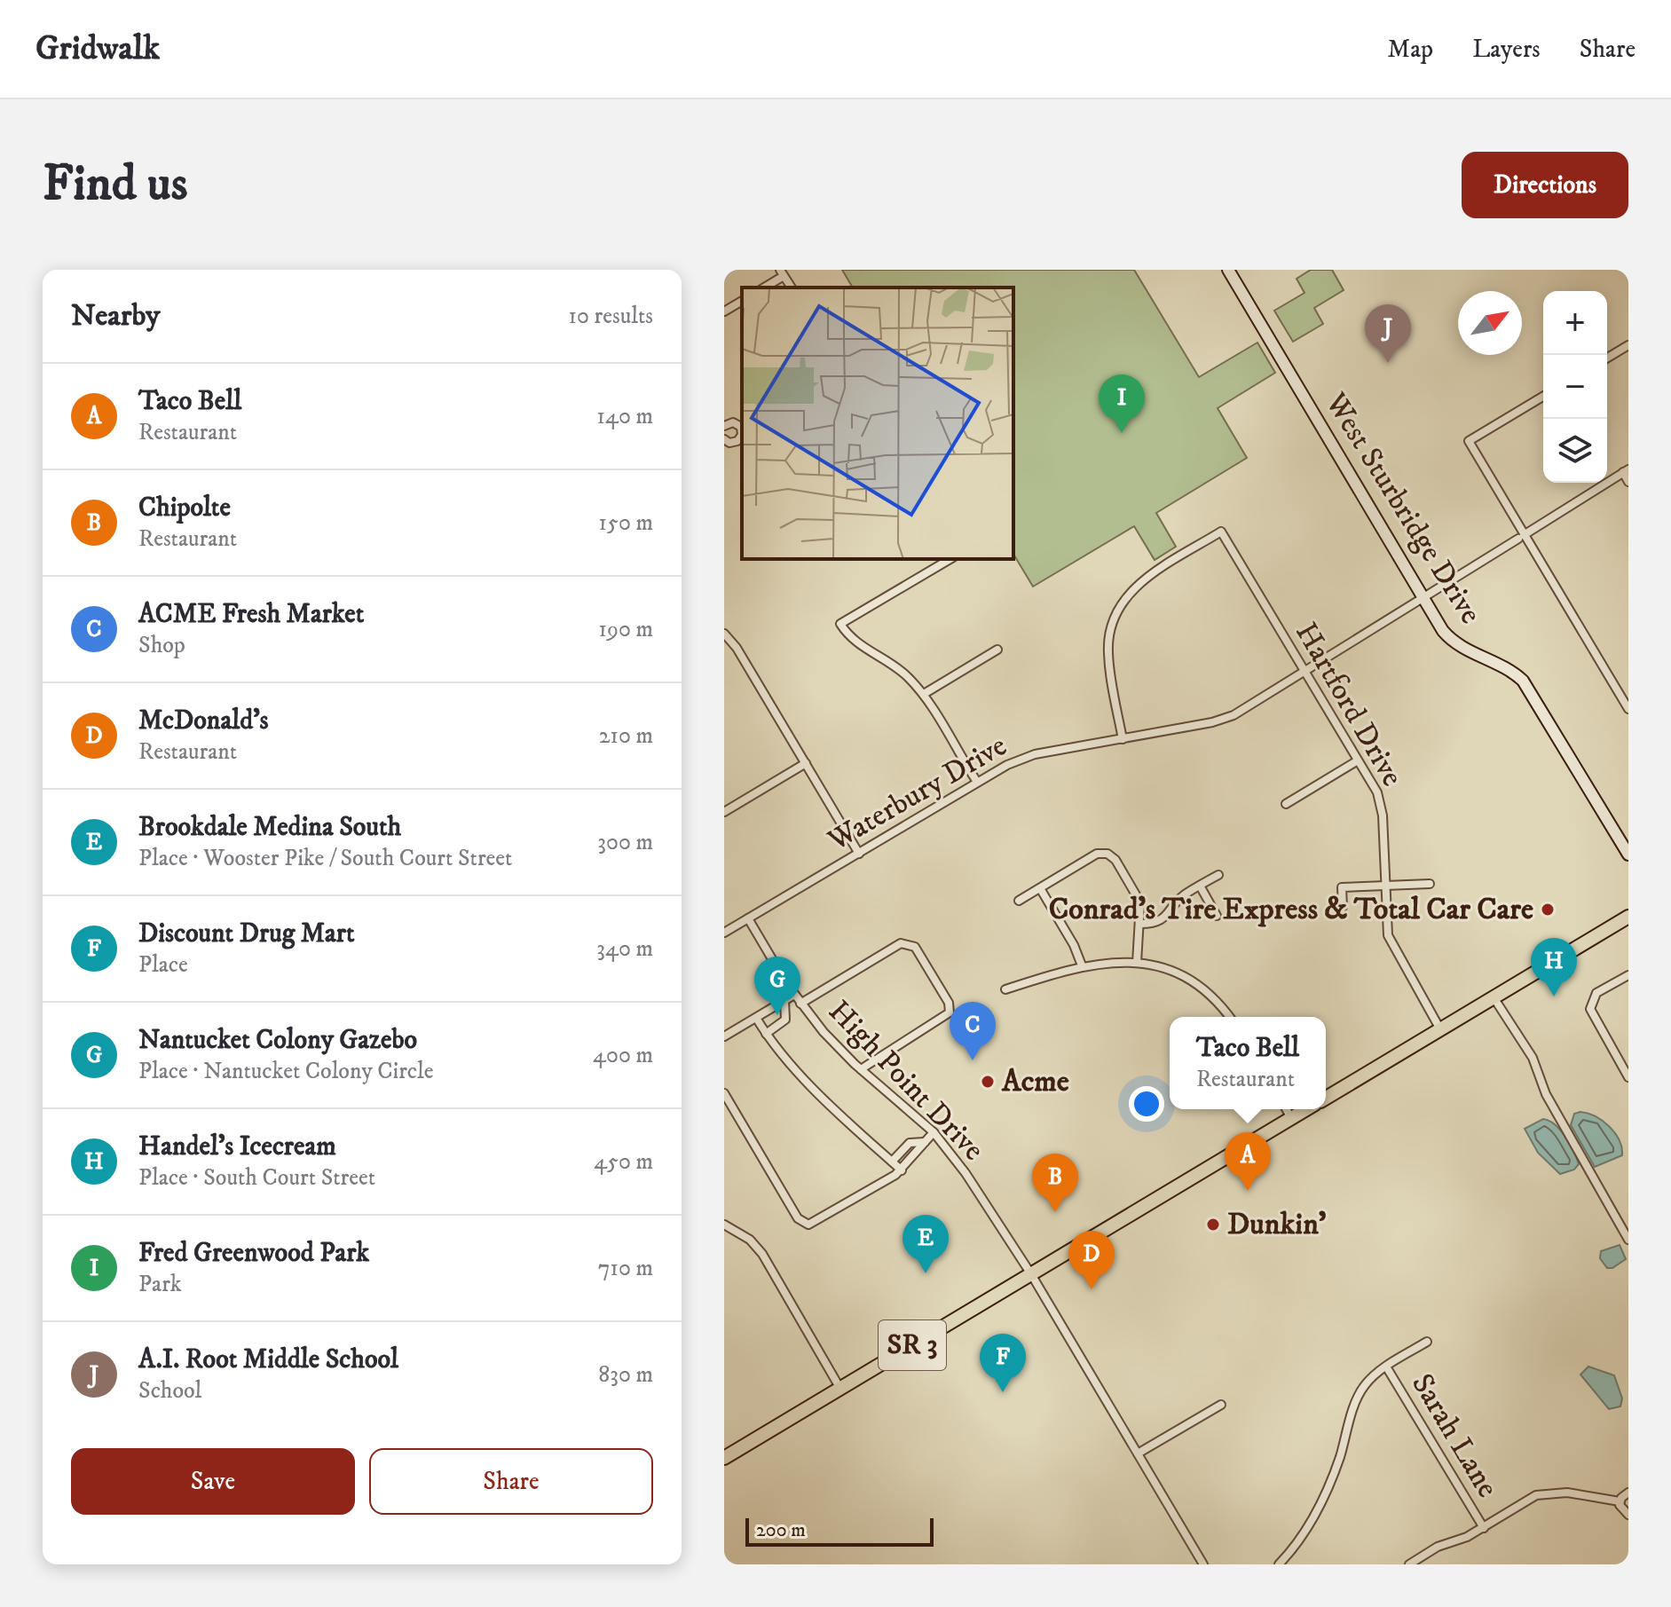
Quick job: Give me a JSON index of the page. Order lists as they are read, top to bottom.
{
  "streets": {
    "main road": ["SR 3"],
    "street": [
      "West Sturbridge Drive",
      "Hartford Drive",
      "Waterbury Drive",
      "High Point Drive",
      "Sarah Lane"
    ]
  },
  "crossings": [
    ["West Sturbridge Drive", "Waterbury Drive"],
    ["Hartford Drive", "Waterbury Drive"],
    ["Waterbury Drive", "High Point Drive"],
    ["High Point Drive", "SR 3"]
  ],
  "places": ["Conrad's Tire Express & Total Car Care", "Acme", "Dunkin'"],
  "scale_bar": "200 m",
  "north": "top right",
  "page": {
    "header": "Gridwalk",
    "nav": ["Map", "Layers", "Share"],
    "buttons": [
      "Directions",
      ["Save", "Share"]
    ],
    "title": "Find us",
    "heading": ["Nearby", "10 results"],
    "map_buttons": ["+", "−"],
    "pins": [
      "J",
      "I",
      "H",
      "G",
      "C",
      "A",
      "B",
      "E",
      "D",
      "F"
    ],
    "list": [
      {
        "mark": "A",
        "name": "Taco Bell",
        "note": "Restaurant",
        "value": "140 m"
      },
      {
        "mark": "B",
        "name": "Chipolte",
        "note": "Restaurant",
        "value": "150 m"
      },
      {
        "mark": "C",
        "name": "ACME Fresh Market",
        "note": "Shop",
        "value": "190 m"
      },
      {
        "mark": "D",
        "name": "McDonald's",
        "note": "Restaurant",
        "value": "210 m"
      },
      {
        "mark": "E",
        "name": "Brookdale Medina South",
        "note": "Place · Wooster Pike / South Court Street",
        "value": "300 m"
      },
      {
        "mark": "F",
        "name": "Discount Drug Mart",
        "note": "Place",
        "value": "340 m"
      },
      {
        "mark": "G",
        "name": "Nantucket Colony Gazebo",
        "note": "Place · Nantucket Colony Circle",
        "value": "400 m"
      },
      {
        "mark": "H",
        "name": "Handel's Icecream",
        "note": "Place · South Court Street",
        "value": "450 m"
      },
      {
        "mark": "I",
        "name": "Fred Greenwood Park",
        "note": "Park",
        "value": "710 m"
      },
      {
        "mark": "J",
        "name": "A.I. Root Middle School",
        "note": "School",
        "value": "830 m"
      }
    ],
    "popup": ["Taco Bell", "Restaurant"],
    "scale": "200 m"
  }
}
